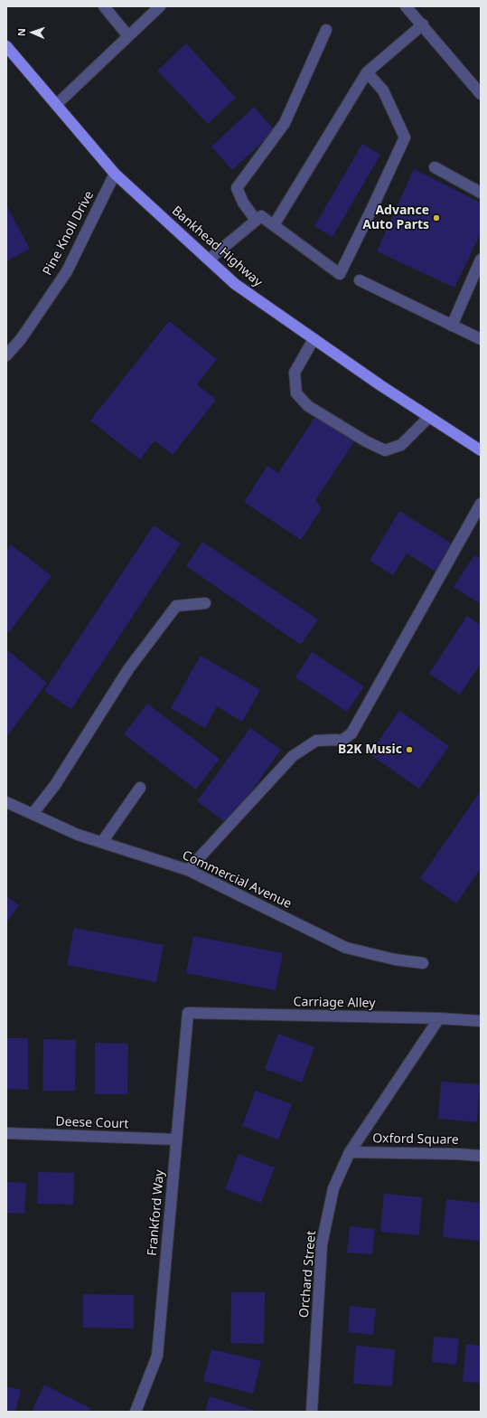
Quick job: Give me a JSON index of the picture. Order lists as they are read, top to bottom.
{
  "streets": {
    "main road": ["Bankhead Highway"],
    "street": [
      "Pine Knoll Drive",
      "Commercial Avenue",
      "Carriage Alley",
      "Deese Court",
      "Oxford Square",
      "Frankford Way",
      "Orchard Street"
    ]
  },
  "crossings": [
    ["Pine Knoll Drive", "Bankhead Highway"],
    ["Carriage Alley", "Frankford Way"],
    ["Carriage Alley", "Orchard Street"],
    ["Deese Court", "Frankford Way"],
    ["Oxford Square", "Orchard Street"]
  ],
  "places": ["Advance Auto Parts", "B2K Music"],
  "north": "left"
}
